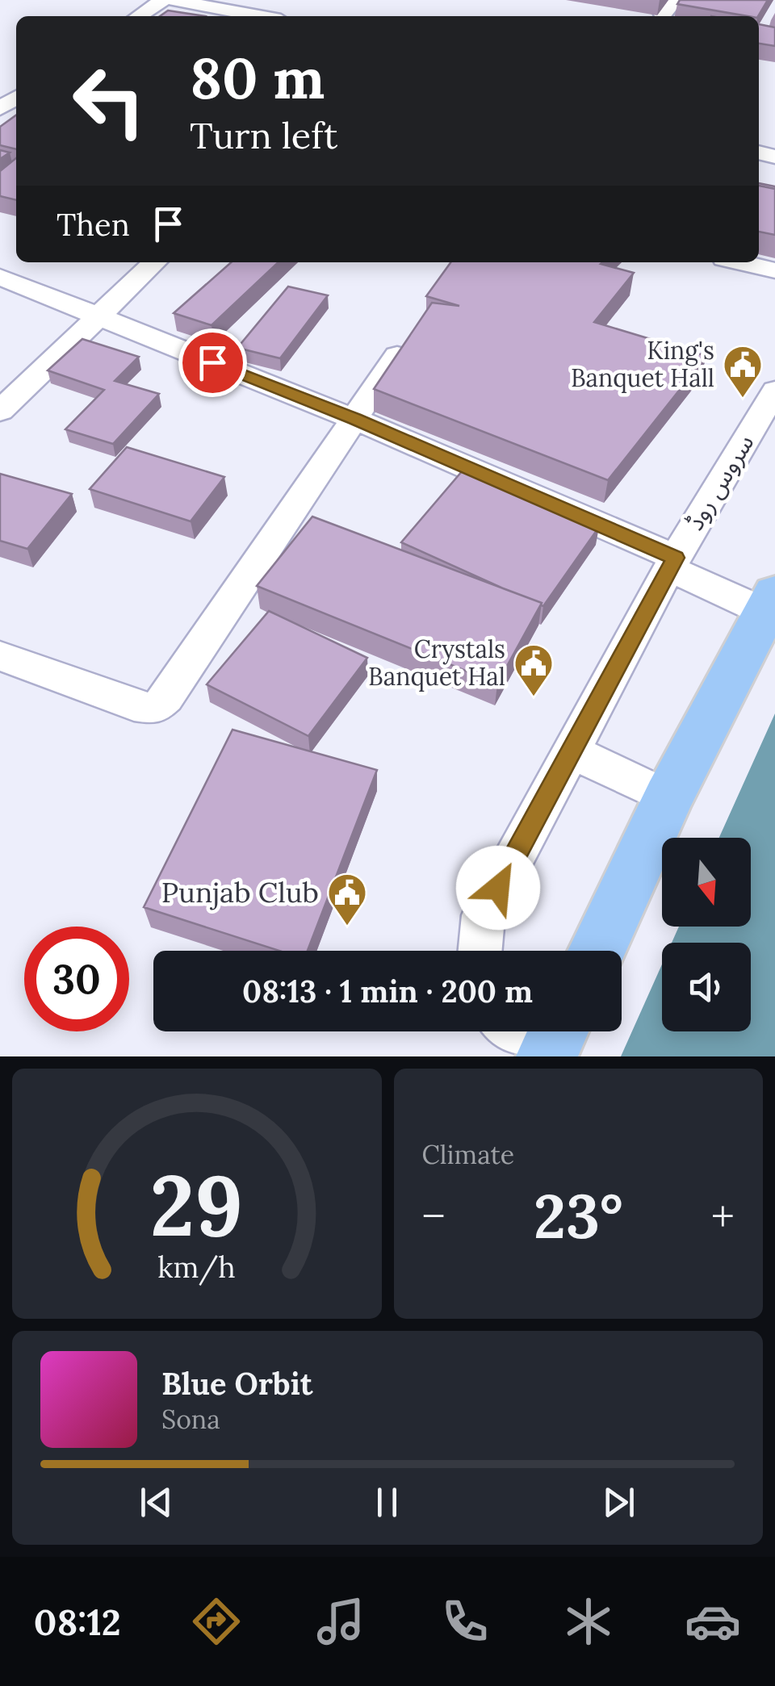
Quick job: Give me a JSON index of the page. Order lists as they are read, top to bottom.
{
  "streets": {
    "street": ["سروس روڈ"]
  },
  "places": {
    "public building": ["King's Banquet Hall", "Crystals Banquet Hal", "Punjab Club"]
  },
  "north": "bottom",
  "page": {
    "turn": ["80 m", "Turn left"],
    "then": "Then",
    "limit": "30",
    "trip": "08:13 · 1 min · 200 m",
    "tile": "Climate",
    "heat": ["−", "23°", "+"],
    "song": ["Blue Orbit", "Sona"],
    "tabs": "08:12",
    "gauge": ["29", "km/h"]
  }
}
